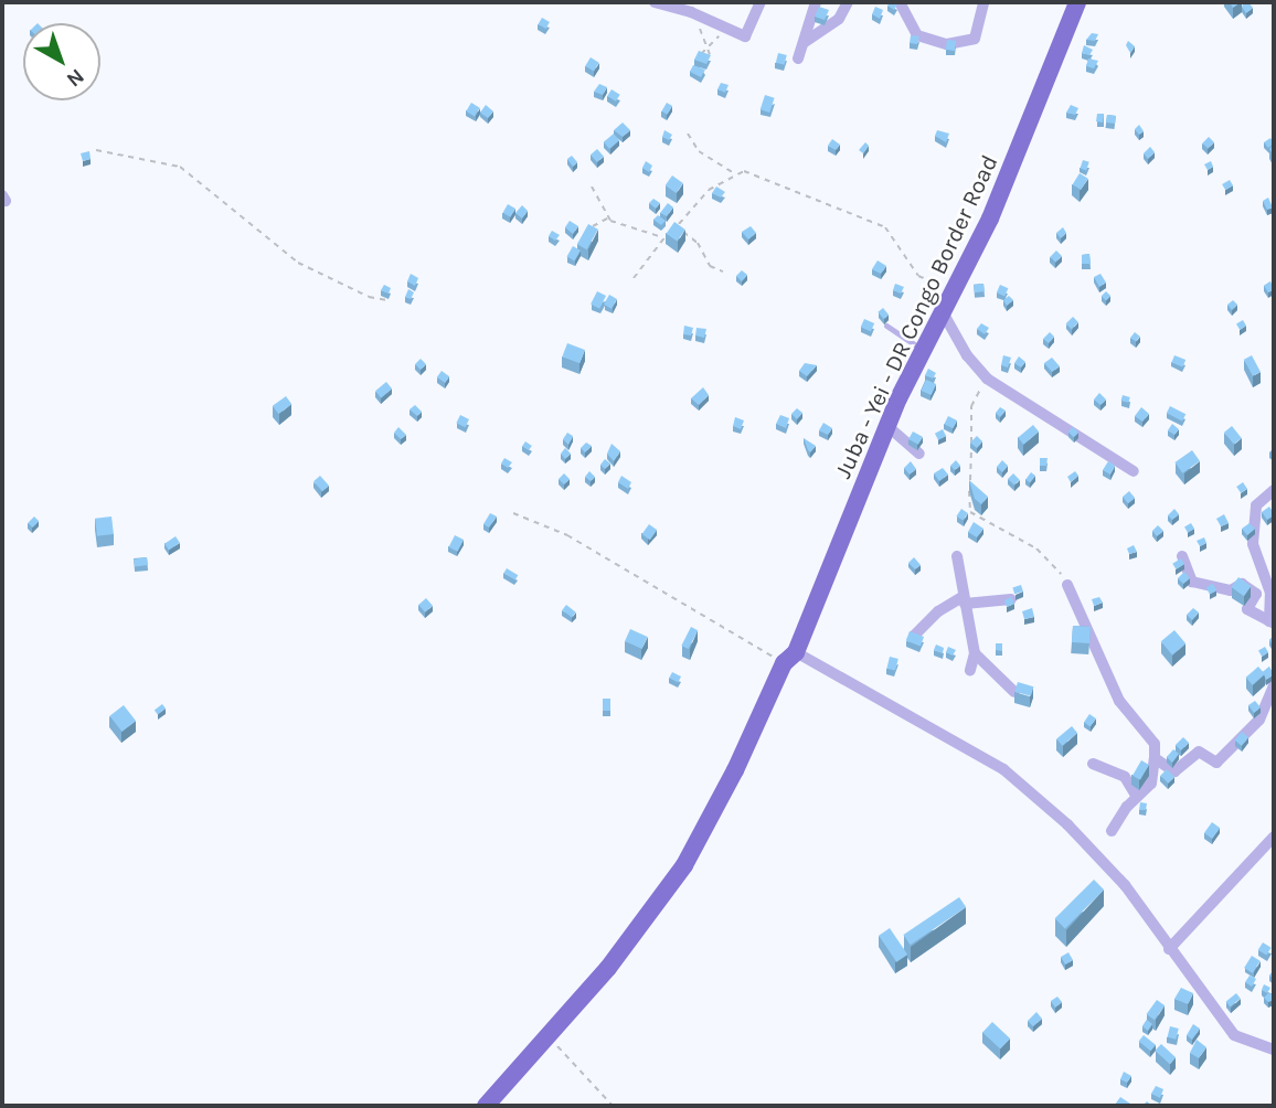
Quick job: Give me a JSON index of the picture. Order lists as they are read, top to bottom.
{
  "streets": {
    "main road": ["Juba - Yei - DR Congo Border Road"]
  },
  "north": "bottom right"
}
